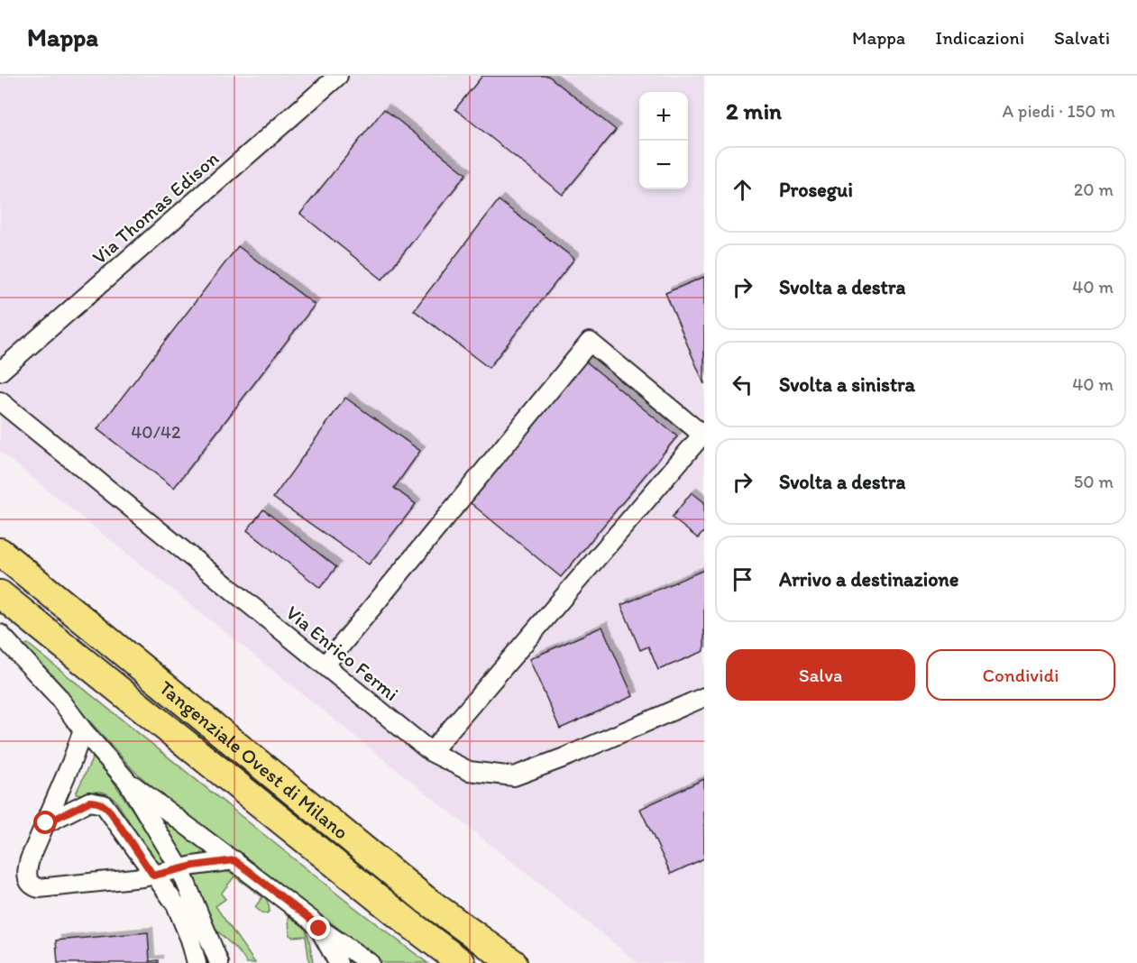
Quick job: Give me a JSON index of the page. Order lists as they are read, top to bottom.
{
  "streets": {
    "highway": ["Tangenziale Ovest di Milano"],
    "street": ["Via Thomas Edison", "Via Enrico Fermi"]
  },
  "house_numbers": ["40/42"],
  "page": {
    "header": "Mappa",
    "nav": ["Mappa", "Indicazioni", "Salvati"],
    "heading": ["2 min", "A piedi · 150 m"],
    "map_buttons": ["+", "−"],
    "list": [
      ["Prosegui", "20 m"],
      ["Svolta a destra", "40 m"],
      ["Svolta a sinistra", "40 m"],
      ["Svolta a destra", "50 m"],
      "Arrivo a destinazione"
    ],
    "buttons": ["Salva", "Condividi"]
  }
}
